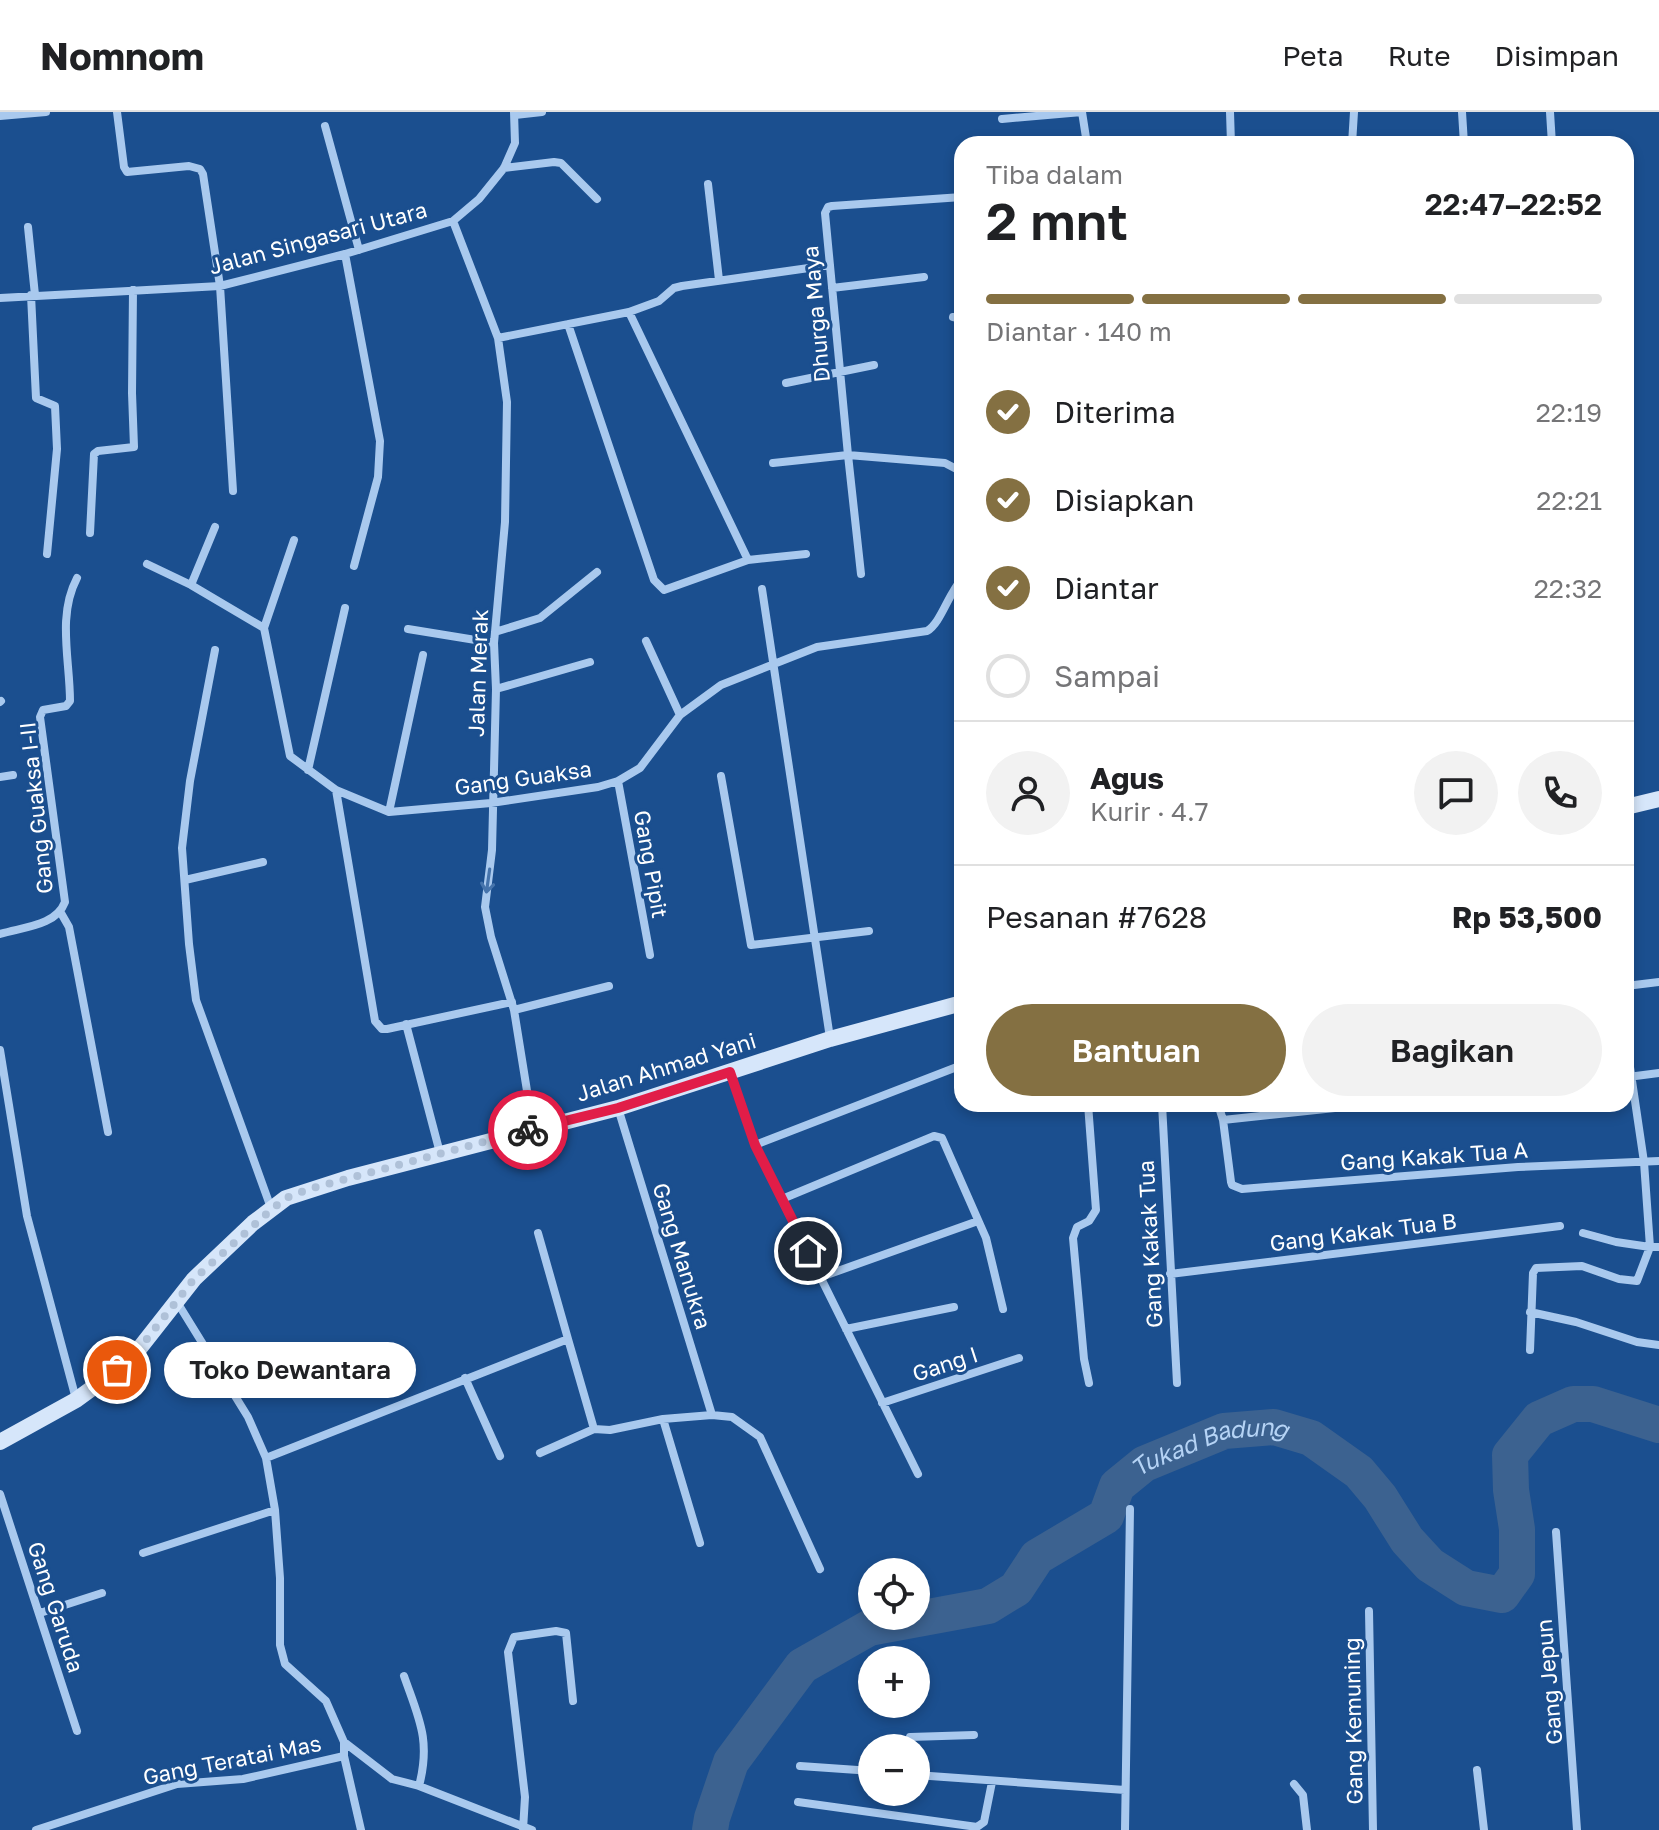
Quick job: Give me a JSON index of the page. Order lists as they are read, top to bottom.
{
  "streets": {
    "main road": ["Jalan Ahmad Yani"],
    "street": [
      "Jalan Singasari Utara",
      "Dhurga Maya",
      "Jalan Merak",
      "Gang Guaksa",
      "Gang Guaksa I-II",
      "Gang Pipit",
      "Gang Kakak Tua A",
      "Gang Kakak Tua B",
      "Gang Kakak Tua",
      "Gang Manukra",
      "Gang I",
      "Gang Garuda",
      "Gang Jepun",
      "Gang Kemuning",
      "Gang Teratai Mas"
    ]
  },
  "crossings": [
    ["Jalan Singasari Utara", "Jalan Merak"],
    ["Jalan Merak", "Gang Guaksa"],
    ["Jalan Merak", "Jalan Ahmad Yani"],
    ["Gang Guaksa", "Gang Pipit"],
    ["Jalan Ahmad Yani", "Gang Manukra"],
    ["Gang Kakak Tua B", "Gang Kakak Tua"]
  ],
  "water": ["Tukad Badung"],
  "places": ["Toko Dewantara"],
  "page": {
    "header": "Nomnom",
    "nav": ["Peta", "Rute", "Disimpan"],
    "heading": ["2 mnt", "Tiba dalam", "22:47–22:52"],
    "panel": [
      "Agus",
      "Kurir · 4.7",
      "Pesanan #7628",
      "Rp 53,500"
    ],
    "bar": "Diantar · 140 m",
    "list": [
      ["Diterima", "22:19"],
      ["Disiapkan", "22:21"],
      ["Diantar", "22:32"],
      "Sampai"
    ],
    "buttons": ["Bantuan", "Bagikan"],
    "bubble": "Toko Dewantara",
    "map_buttons": ["+", "−"]
  }
}
